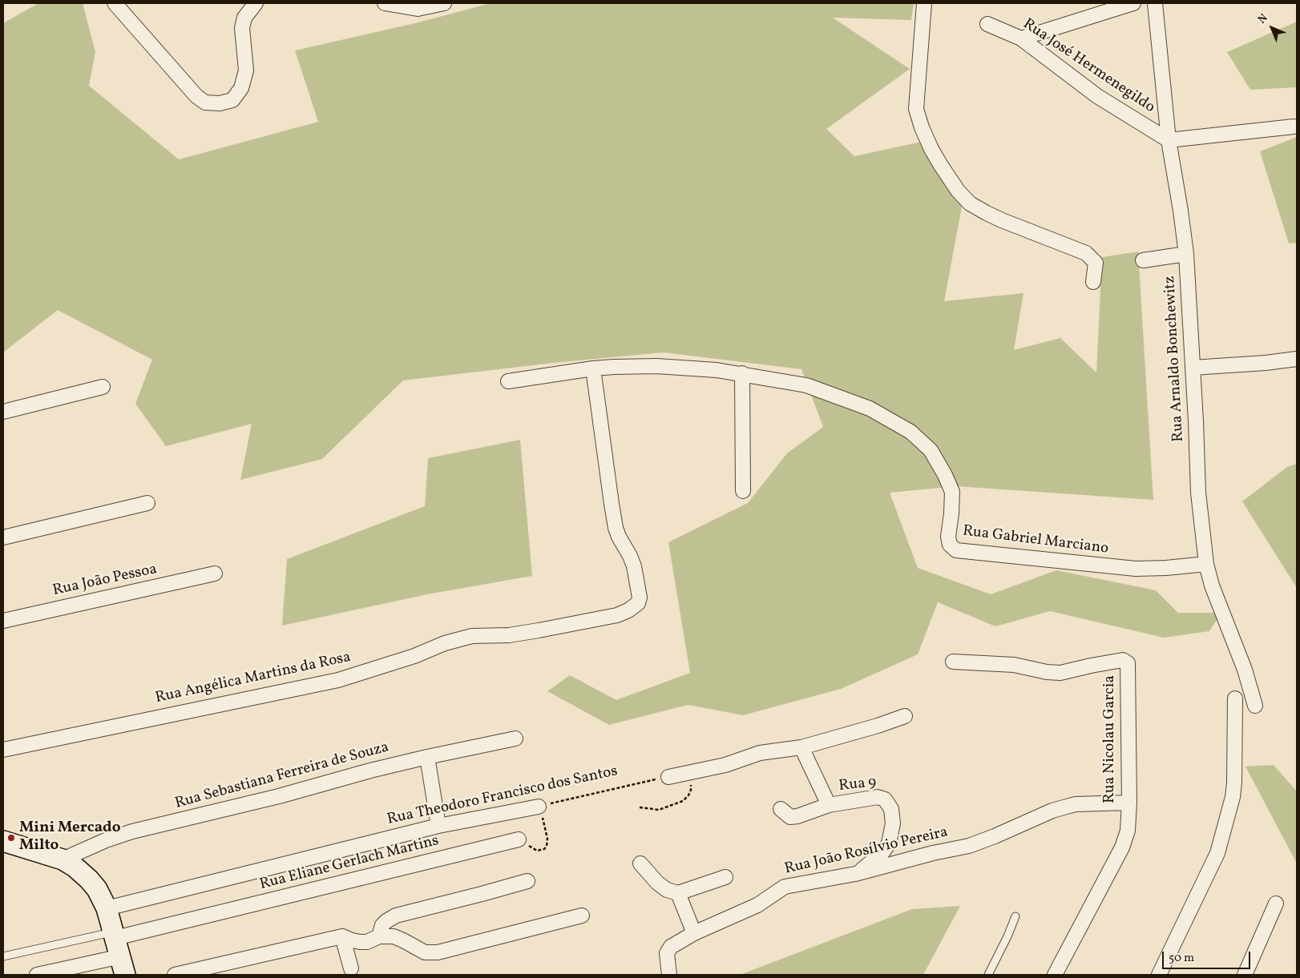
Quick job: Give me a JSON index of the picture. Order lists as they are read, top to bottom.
{
  "streets": {
    "street": [
      "Rua José Hermenegildo",
      "Rua Arnaldo Bonchewitz",
      "Rua Gabriel Marciano",
      "Rua João Pessoa",
      "Rua Angélica Martins da Rosa",
      "Rua Nicolau Garcia",
      "Rua Sebastiana Ferreira de Souza",
      "Rua 9",
      "Rua Theodoro Francisco dos Santos",
      "Rua João Rosílvio Pereira",
      "Rua Eliane Gerlach Martins"
    ]
  },
  "crossings": [
    ["Rua José Hermenegildo", "Rua Arnaldo Bonchewitz"],
    ["Rua Arnaldo Bonchewitz", "Rua Gabriel Marciano"],
    ["Rua Gabriel Marciano", "Rua Angélica Martins da Rosa"],
    ["Rua Nicolau Garcia", "Rua João Rosílvio Pereira"],
    ["Rua 9", "Rua João Rosílvio Pereira"]
  ],
  "places": ["Mini Mercado Milto"],
  "scale_bar": "50 m",
  "north": "top left"
}
